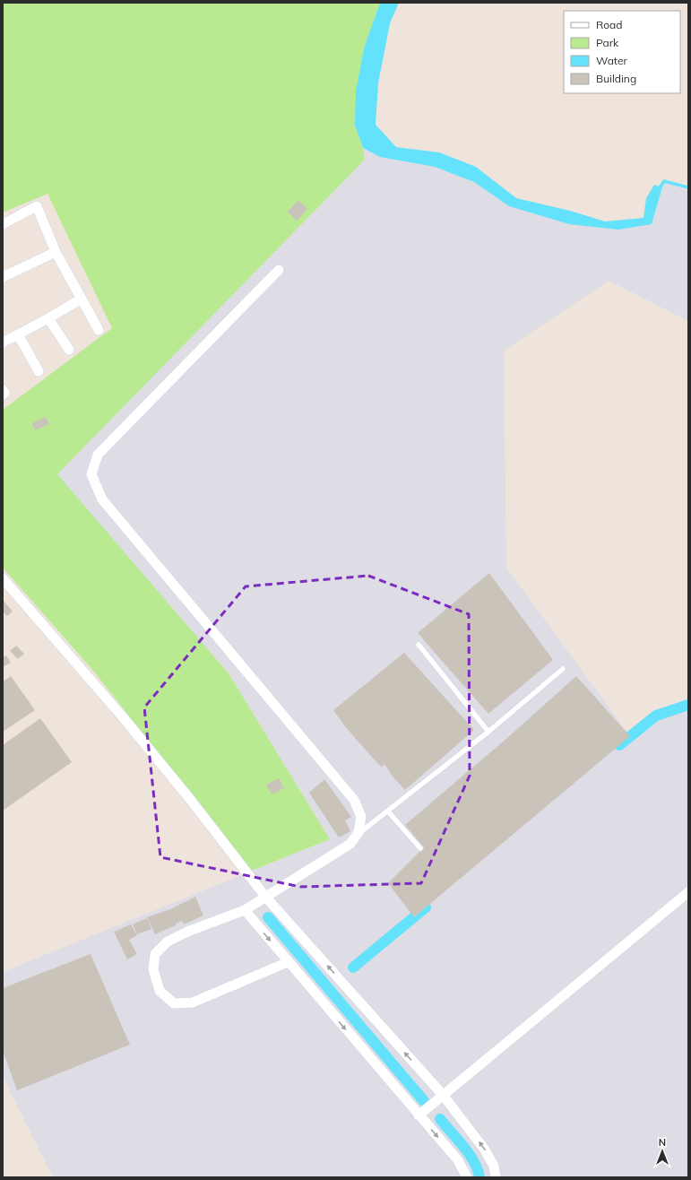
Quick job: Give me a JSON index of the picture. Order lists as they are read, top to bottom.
{
  "legend": [
    "Road",
    "Park",
    "Water",
    "Building"
  ],
  "north": "top"
}
